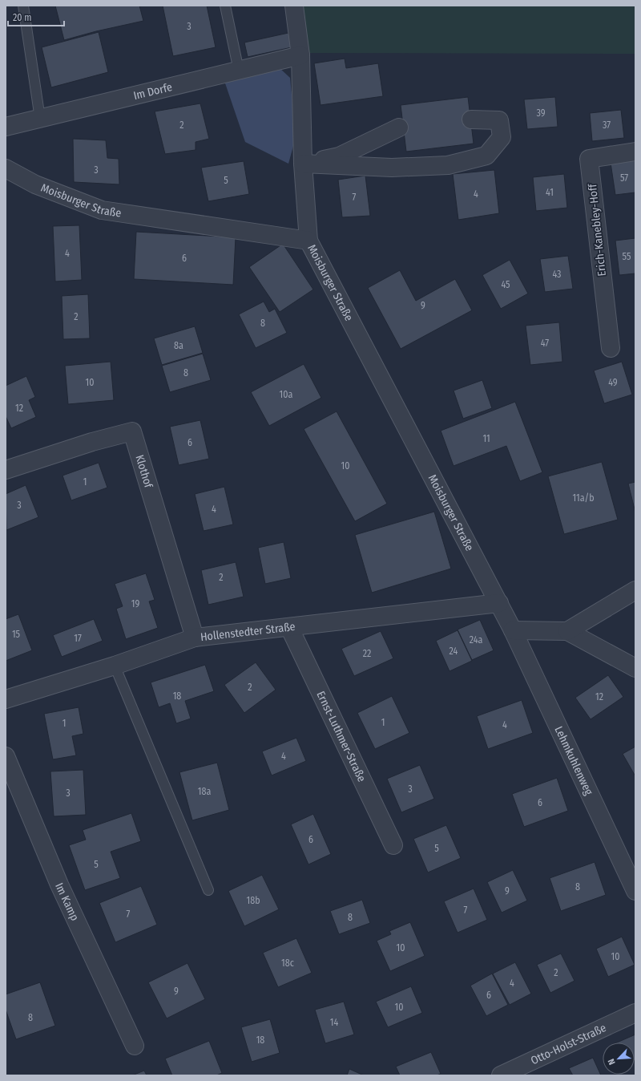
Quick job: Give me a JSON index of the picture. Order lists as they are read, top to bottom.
{
  "streets": {
    "street": [
      "Im Dorfe",
      "Moisburger Straße",
      "Erich-Kanebley-Hoff",
      "Klothof",
      "Hollenstedter Straße",
      "Ernst-Luthmer-Straße",
      "Lehmkuhlenweg",
      "Im Kamp",
      "Otto-Holst-Straße"
    ]
  },
  "crossings": [
    ["Moisburger Straße", "Hollenstedter Straße"],
    ["Moisburger Straße", "Lehmkuhlenweg"],
    ["Klothof", "Hollenstedter Straße"],
    ["Hollenstedter Straße", "Ernst-Luthmer-Straße"]
  ],
  "house_numbers": [
    "3",
    "39",
    "2",
    "37",
    "3",
    "57",
    "5",
    "41",
    "4",
    "7",
    "4",
    "55",
    "6",
    "43",
    "45",
    "9",
    "2",
    "8",
    "47",
    "8a",
    "8",
    "10",
    "49",
    "10a",
    "12",
    "11",
    "6",
    "10",
    "1",
    "11a/b",
    "3",
    "4",
    "2",
    "19",
    "15",
    "17",
    "24a",
    "24",
    "22",
    "2",
    "18",
    "12",
    "1",
    "1",
    "4",
    "4",
    "3",
    "18a",
    "3",
    "6",
    "6",
    "5",
    "5",
    "8",
    "9",
    "18b",
    "7",
    "7",
    "8",
    "10",
    "10",
    "18c",
    "2",
    "4",
    "9",
    "6",
    "10",
    "8",
    "14",
    "18"
  ],
  "scale_bar": "20 m",
  "north": "bottom left"
}
